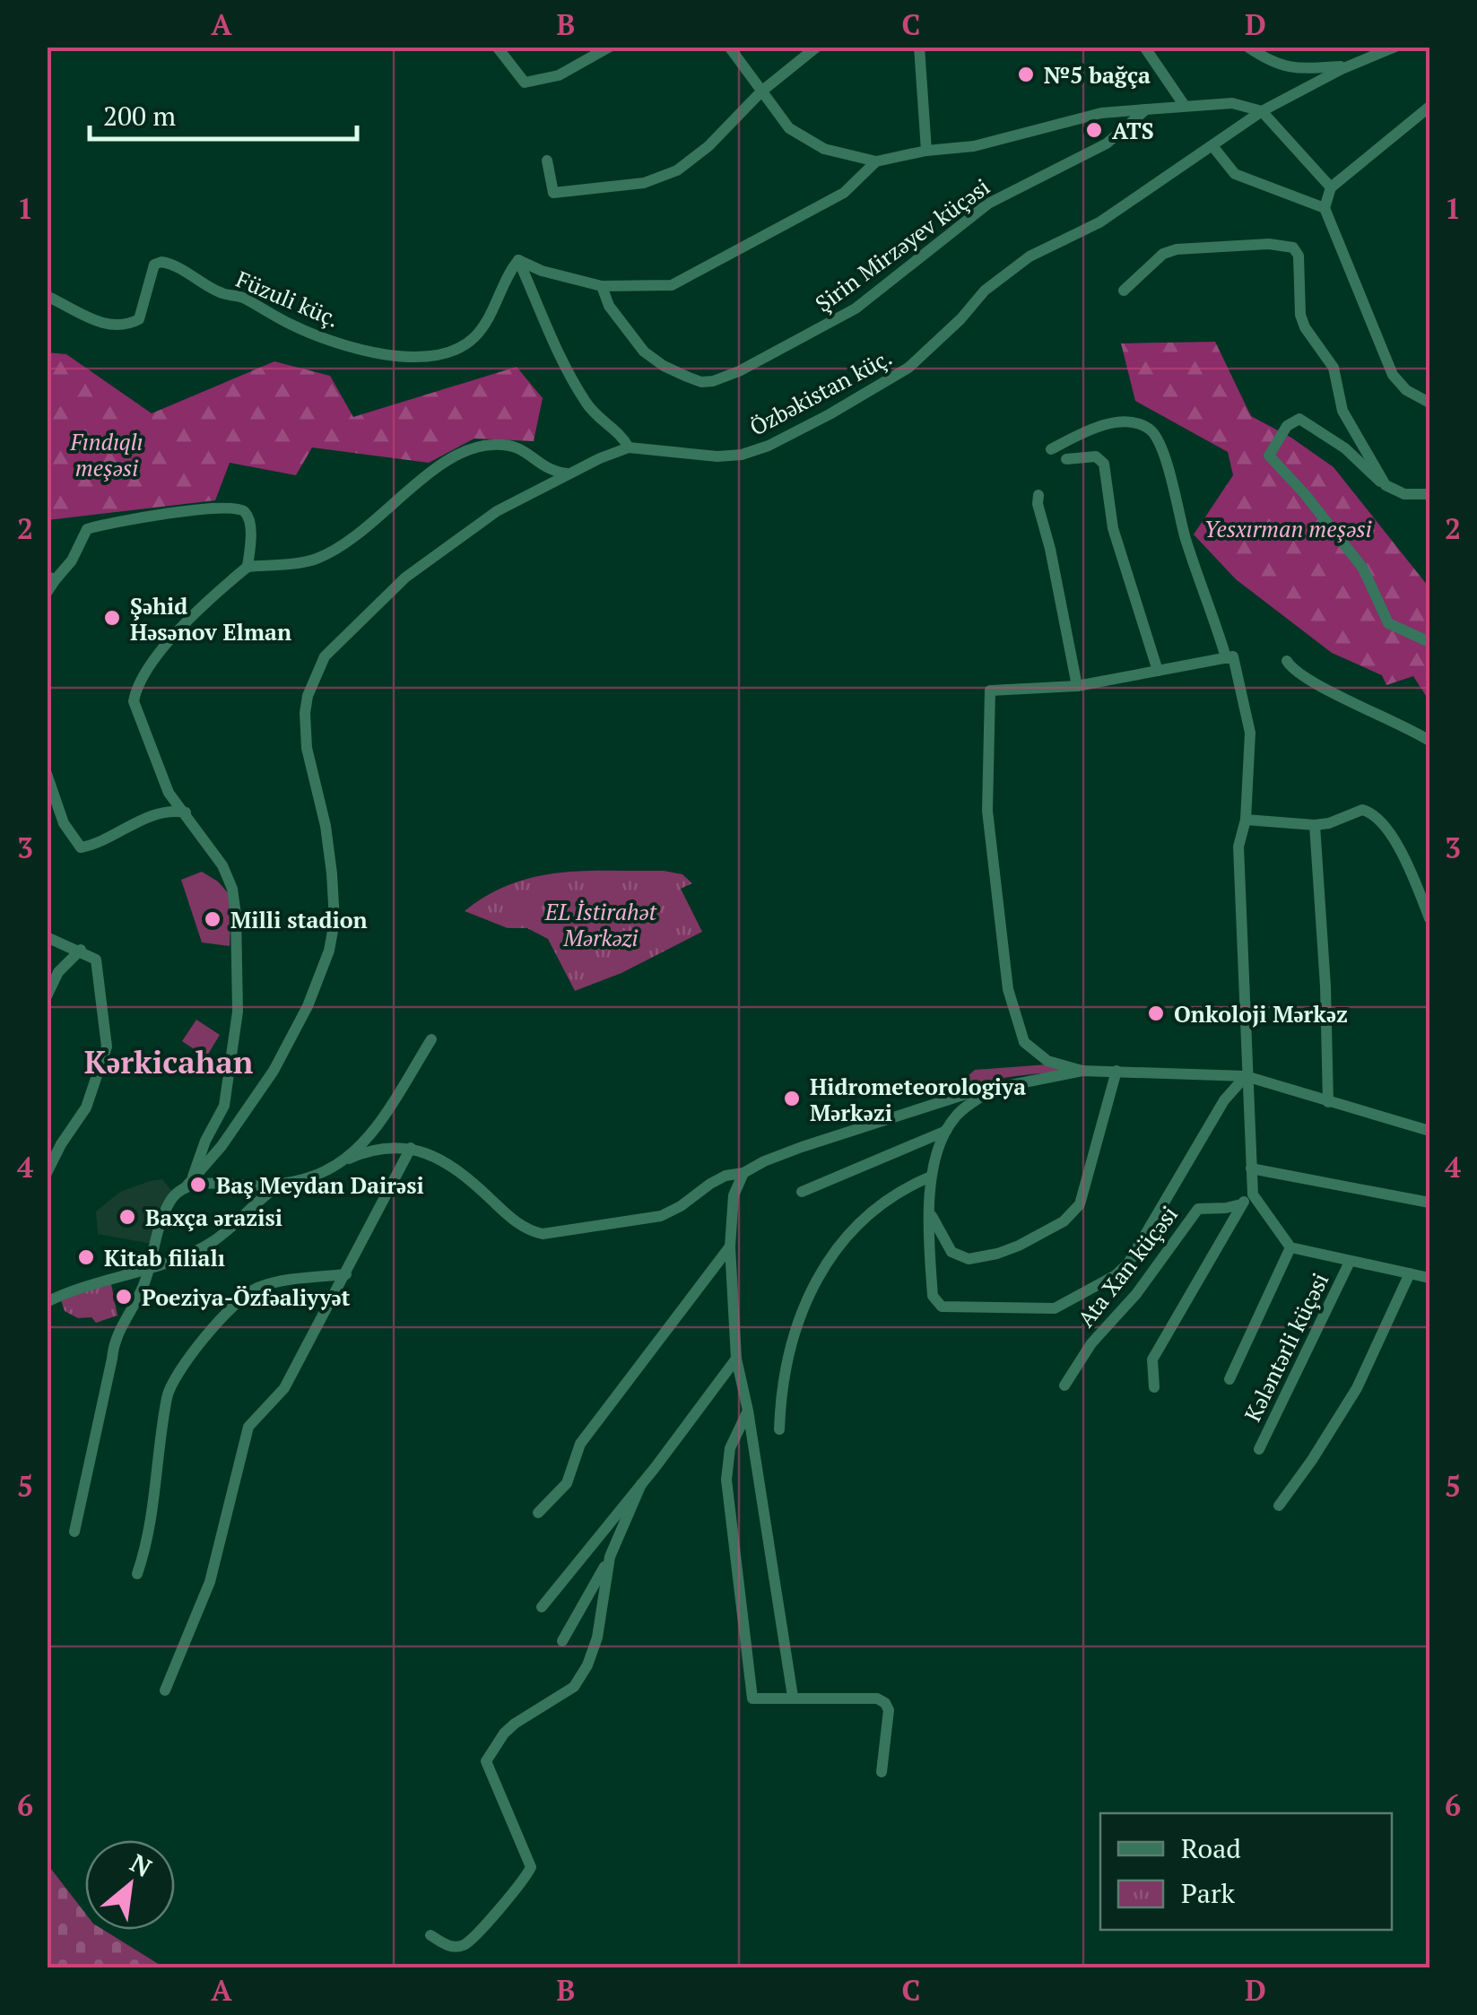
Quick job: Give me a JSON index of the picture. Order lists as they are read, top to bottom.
{
  "streets": {
    "street": [
      "Şirin Mirzəyev küçəsi",
      "Füzuli küç.",
      "Özbəkistan küç.",
      "Ata Xan küçəsi",
      "Kələntərli küçəsi"
    ]
  },
  "districts": ["Kərkicahan"],
  "parks": ["Fındıqlı meşəsi", "Yesxırman meşəsi", "EL İstirahət Mərkəzi"],
  "places": [
    "№5 bağça",
    "ATS",
    "Şəhid Həsənov Elman",
    "Milli stadion",
    "Onkoloji Mərkəz",
    "Hidrometeorologiya Mərkəzi",
    "Baş Meydan Dairəsi",
    "Baxça ərazisi",
    "Kitab filialı",
    "Poeziya-Özfəaliyyət"
  ],
  "legend": ["Road", "Park"],
  "scale_bar": "200 m",
  "north": "top right",
  "grid": {
    "columns": [
      "A",
      "B",
      "C",
      "D"
    ],
    "rows": [
      "1",
      "2",
      "3",
      "4",
      "5",
      "6"
    ]
  }
}
